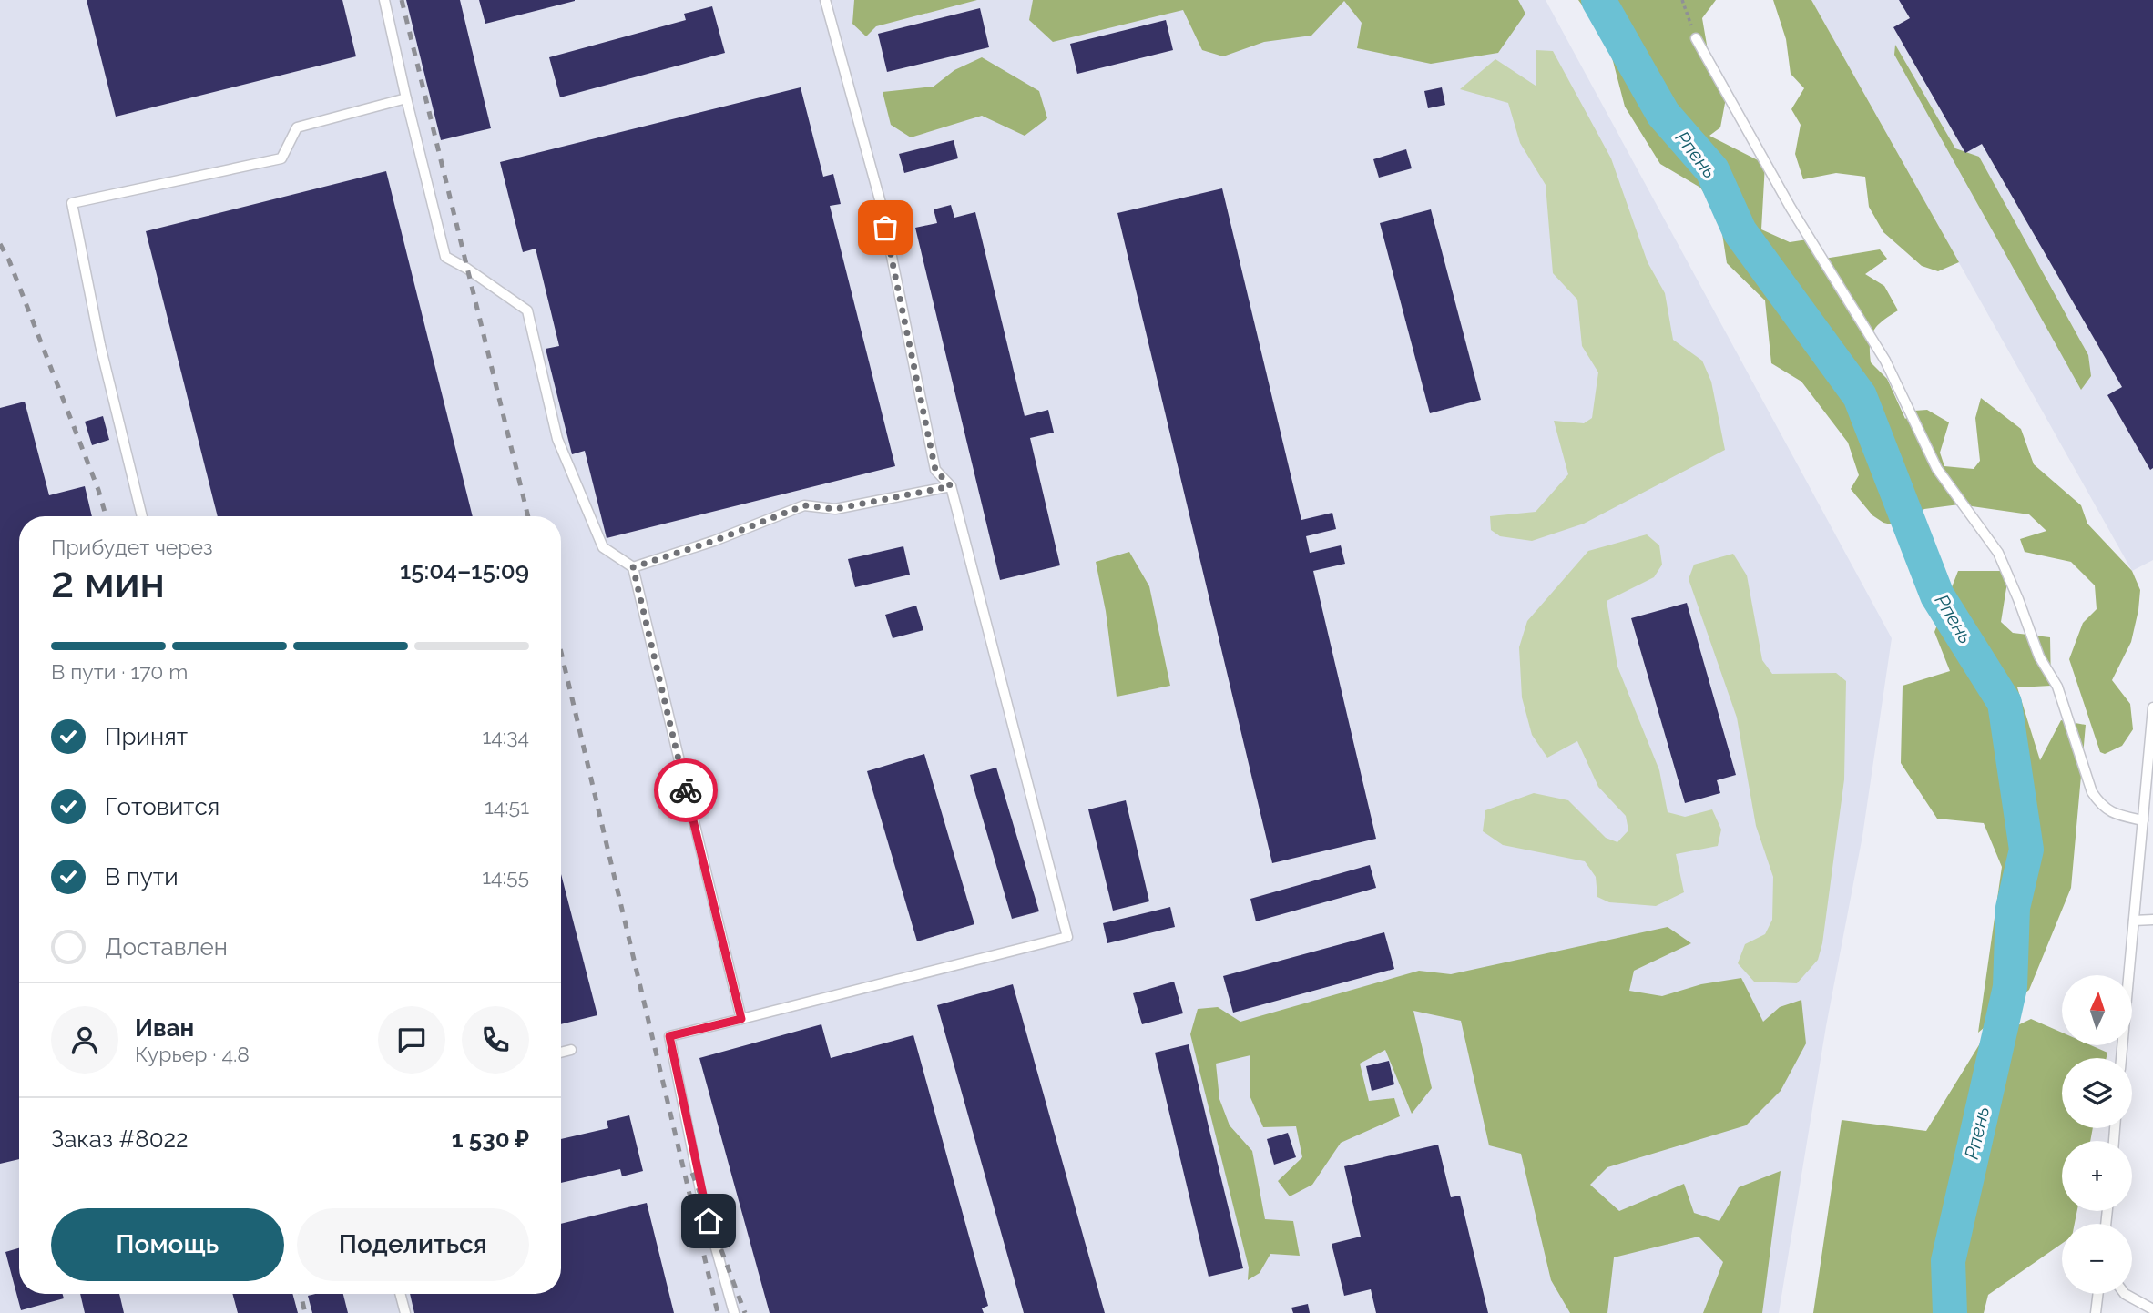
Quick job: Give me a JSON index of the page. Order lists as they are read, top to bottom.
{
  "water": ["Рпень"],
  "north": "top",
  "page": {
    "heading": ["2 мин", "Прибудет через", "15:04–15:09"],
    "panel": [
      "Иван",
      "Курьер · 4.8",
      "Заказ #8022",
      "1 530 ₽"
    ],
    "bar": "В пути · 170 m",
    "list": [
      ["Принят", "14:34"],
      ["Готовится", "14:51"],
      ["В пути", "14:55"],
      "Доставлен"
    ],
    "map_buttons": ["+", "−"],
    "buttons": ["Помощь", "Поделиться"]
  }
}
